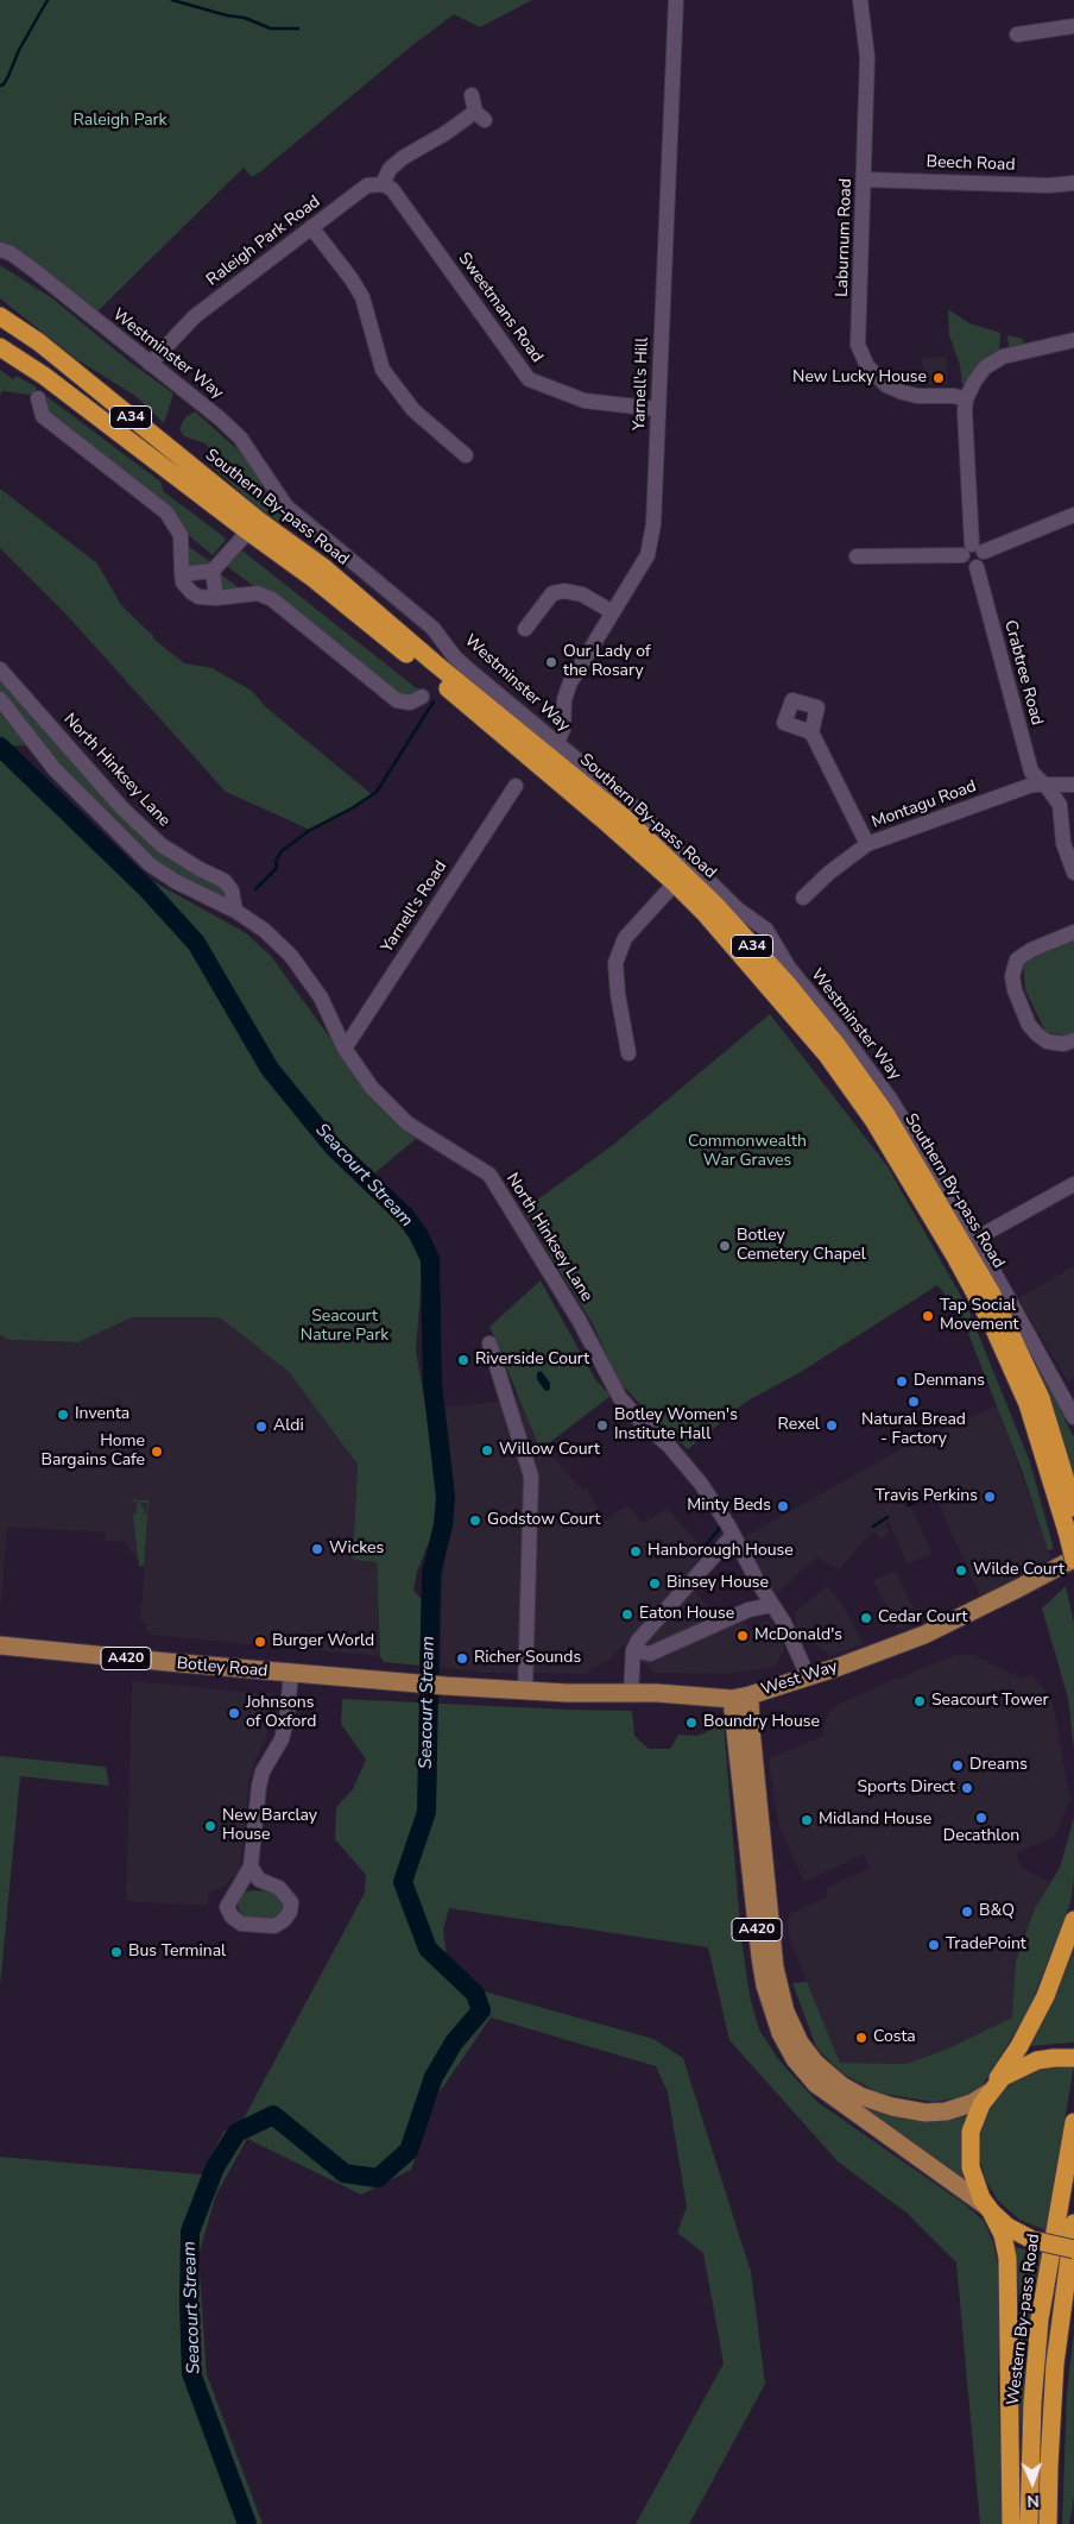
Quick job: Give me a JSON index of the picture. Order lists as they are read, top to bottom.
{
  "streets": {
    "highway": ["A34", "Southern By-pass Road", "Western By-pass Road"],
    "main road": ["A420", "Botley Road", "West Way"],
    "street": [
      "Beech Road",
      "Laburnum Road",
      "Raleigh Park Road",
      "Sweetmans Road",
      "Westminster Way",
      "Yarnell's Hill",
      "Crabtree Road",
      "North Hinksey Lane",
      "Montagu Road",
      "Yarnell's Road"
    ]
  },
  "crossings": [
    ["Beech Road", "Laburnum Road"],
    ["Raleigh Park Road", "Sweetmans Road"],
    ["Raleigh Park Road", "Westminster Way"],
    ["Sweetmans Road", "Yarnell's Hill"],
    ["Westminster Way", "Yarnell's Hill"],
    ["Southern By-pass Road", "West Way"],
    ["Crabtree Road", "Montagu Road"],
    ["North Hinksey Lane", "Yarnell's Road"],
    ["North Hinksey Lane", "West Way"],
    ["A420", "West Way"],
    ["Botley Road", "West Way"]
  ],
  "water": ["Seacourt Stream"],
  "parks": ["Raleigh Park", "Commonwealth War Graves", "Seacourt Nature Park"],
  "places": [
    "New Lucky House",
    "Our Lady of the Rosary",
    "Botley Cemetery Chapel",
    "Tap Social Movement",
    "Riverside Court",
    "Denmans",
    "Natural Bread - Factory",
    "Inventa",
    "Botley Women's Institute Hall",
    "Rexel",
    "Aldi",
    "Willow Court",
    "Home Bargains Cafe",
    "Travis Perkins",
    "Minty Beds",
    "Godstow Court",
    "Wickes",
    "Hanborough House",
    "Wilde Court",
    "Binsey House",
    "Eaton House",
    "Cedar Court",
    "McDonald's",
    "Burger World",
    "Richer Sounds",
    "Seacourt Tower",
    "Johnsons of Oxford",
    "Boundry House",
    "Dreams",
    "Sports Direct",
    "Decathlon",
    "Midland House",
    "New Barclay House",
    "B&Q",
    "TradePoint",
    "Bus Terminal",
    "Costa"
  ],
  "north": "bottom"
}
